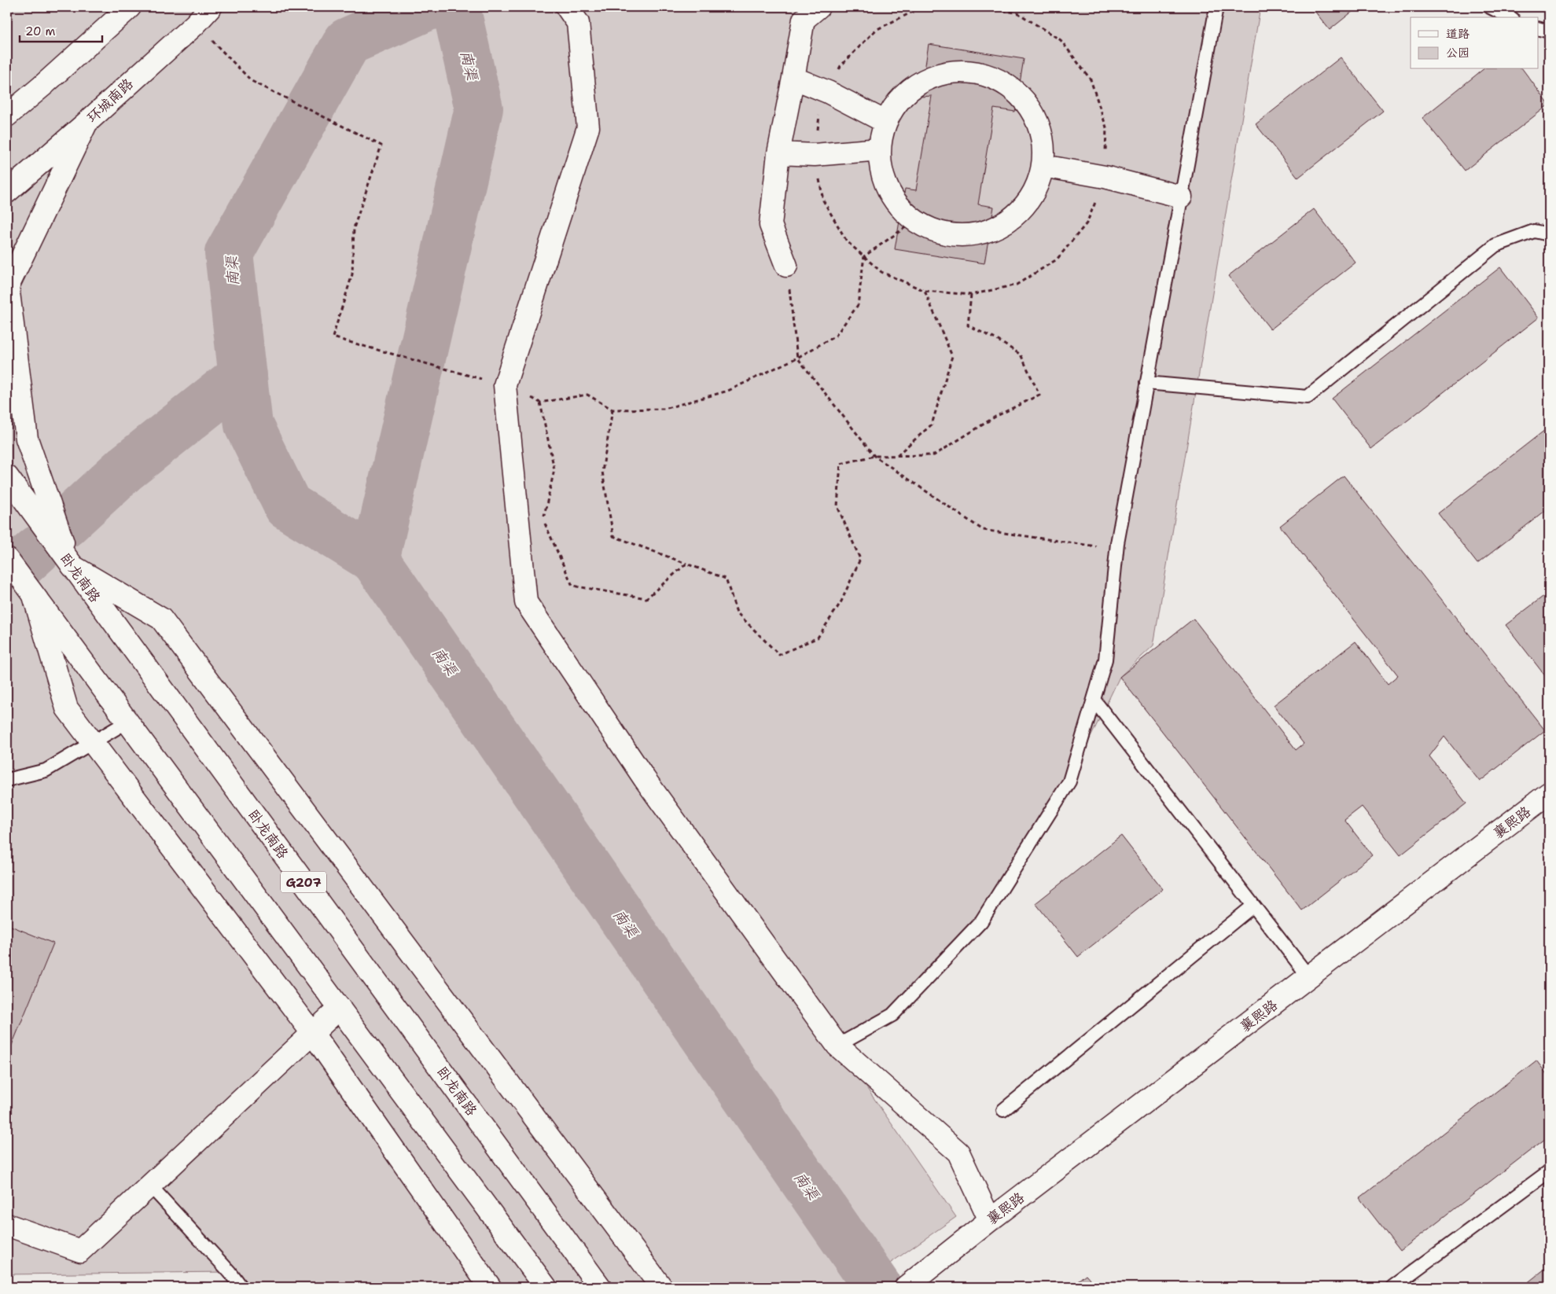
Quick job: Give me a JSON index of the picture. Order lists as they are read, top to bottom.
{
  "streets": {
    "main road": [
      "环城南路",
      "卧龙南路",
      "襄熙路",
      "G207"
    ]
  },
  "water": ["南渠"],
  "legend": ["道路", "公园"],
  "scale_bar": "20 m"
}
